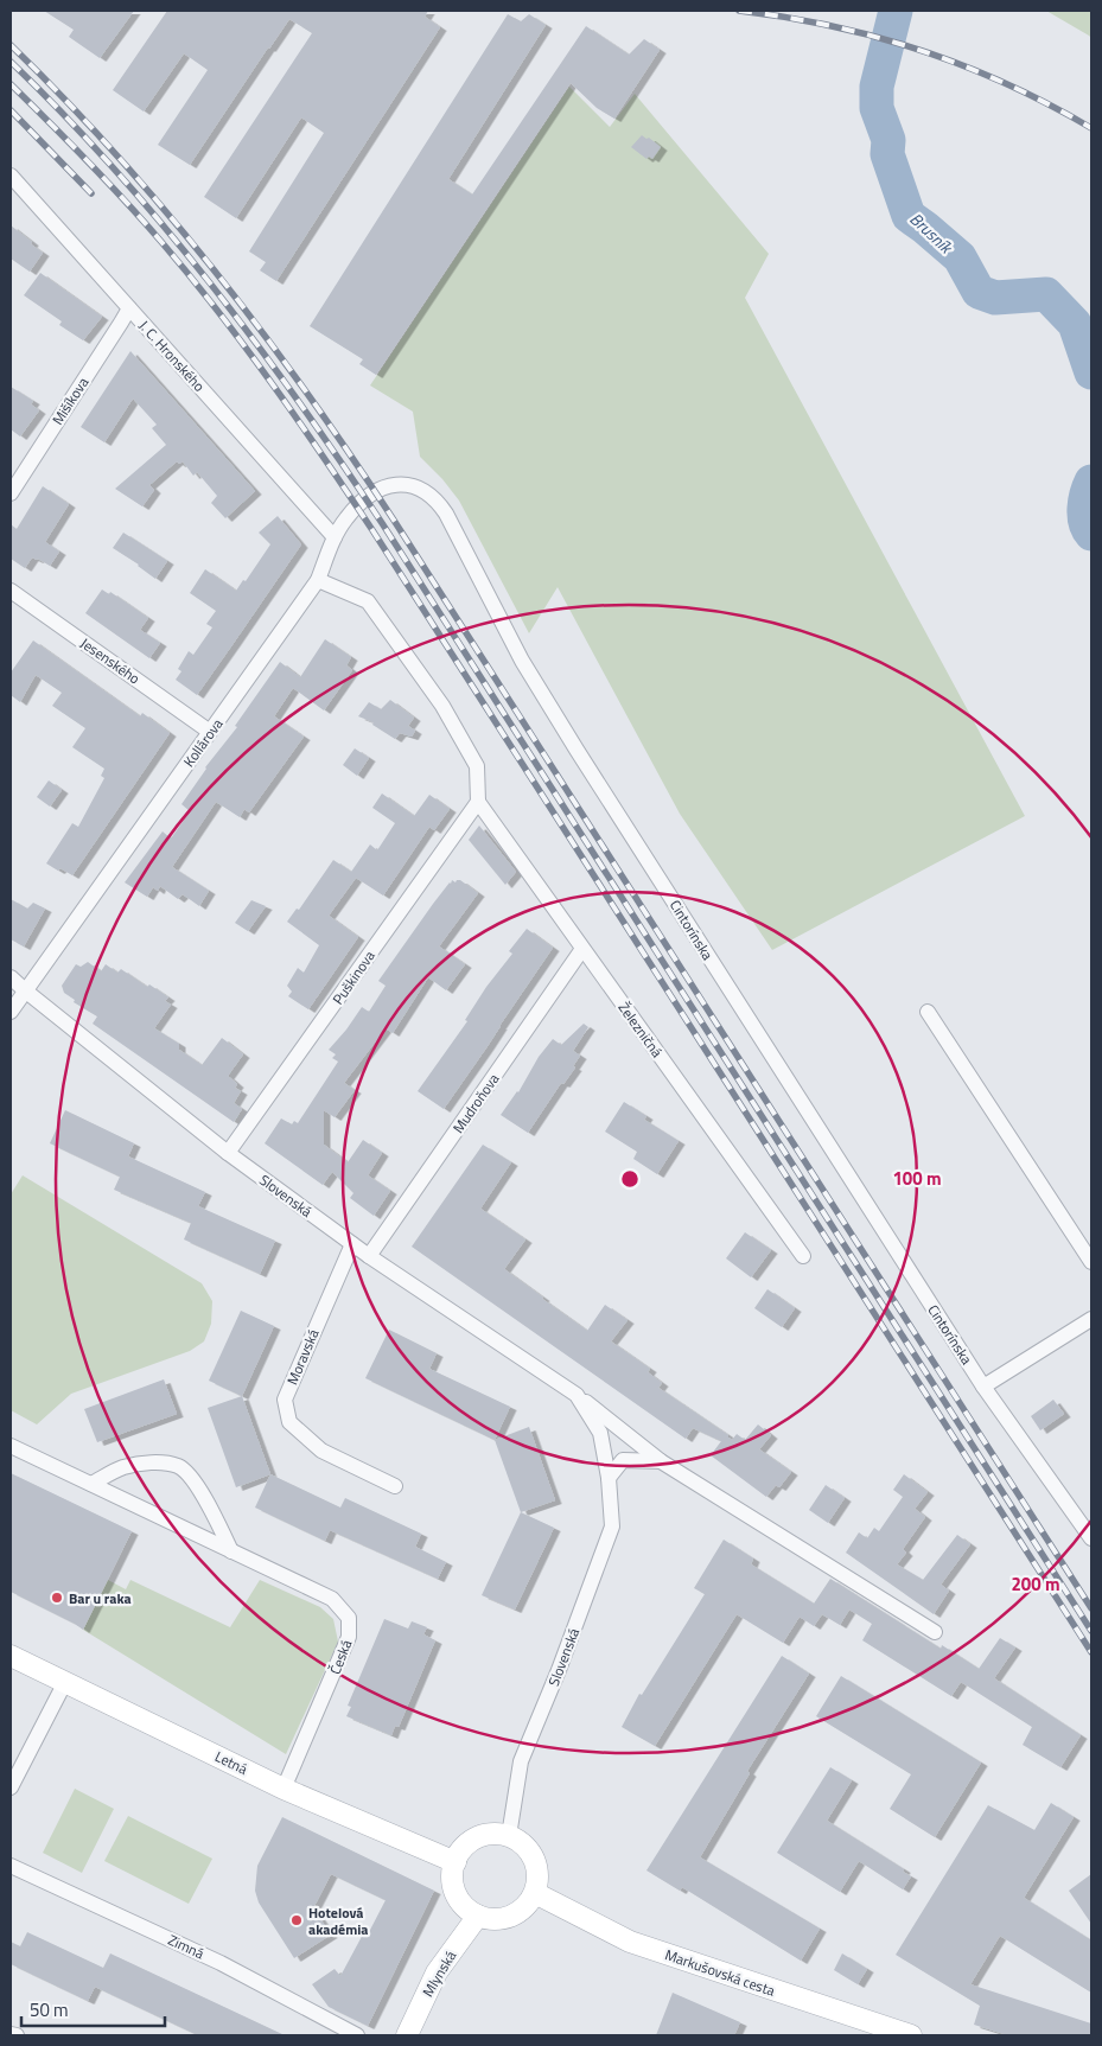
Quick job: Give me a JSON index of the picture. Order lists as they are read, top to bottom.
{
  "streets": {
    "street": [
      "J. C. Hronského",
      "Mišíkova",
      "Jesenského",
      "Kollárova",
      "Cintorínska",
      "Puškinova",
      "Železničná",
      "Mudroňova",
      "Slovenská",
      "Moravská",
      "Česká",
      "Letná",
      "Zimná",
      "Markušovská cesta",
      "Mlynská"
    ]
  },
  "crossings": [
    ["J. C. Hronského", "Mišíkova"],
    ["J. C. Hronského", "Kollárova"],
    ["Jesenského", "Kollárova"],
    ["Kollárova", "Cintorínska"],
    ["Kollárova", "Slovenská"],
    ["Puškinova", "Železničná"],
    ["Puškinova", "Slovenská"],
    ["Železničná", "Mudroňova"],
    ["Mudroňova", "Slovenská"],
    ["Slovenská", "Moravská"],
    ["Slovenská", "Letná"],
    ["Slovenská", "Markušovská cesta"],
    ["Slovenská", "Mlynská"],
    ["Česká", "Letná"],
    ["Letná", "Markušovská cesta"],
    ["Letná", "Mlynská"],
    ["Markušovská cesta", "Mlynská"]
  ],
  "water": ["Brusník"],
  "places": ["Bar u raka", "Hotelová akadémia"],
  "scale_bar": "50 m",
  "rings": ["100 m", "200 m"]
}
